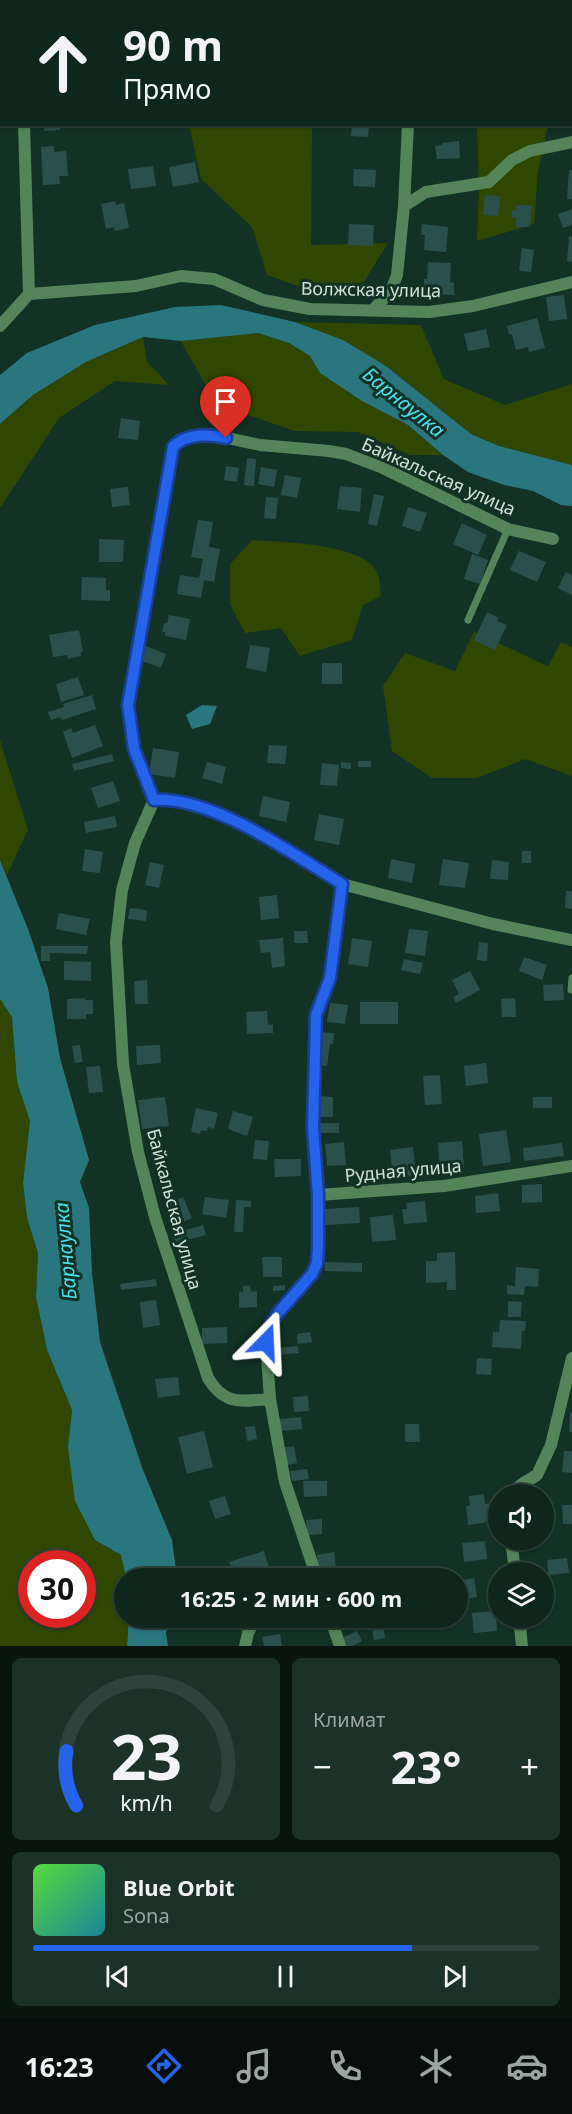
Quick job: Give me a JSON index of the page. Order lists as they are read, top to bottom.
{
  "streets": {
    "street": ["Волжская улица", "Байкальская улица", "Рудная улица"]
  },
  "water": ["Барнаулка"],
  "page": {
    "turn": ["90 m", "Прямо"],
    "limit": "30",
    "trip": "16:25 · 2 мин · 600 m",
    "tile": "Климат",
    "heat": ["−", "23°", "+"],
    "song": ["Blue Orbit", "Sona"],
    "tabs": "16:23",
    "gauge": ["23", "km/h"]
  }
}
